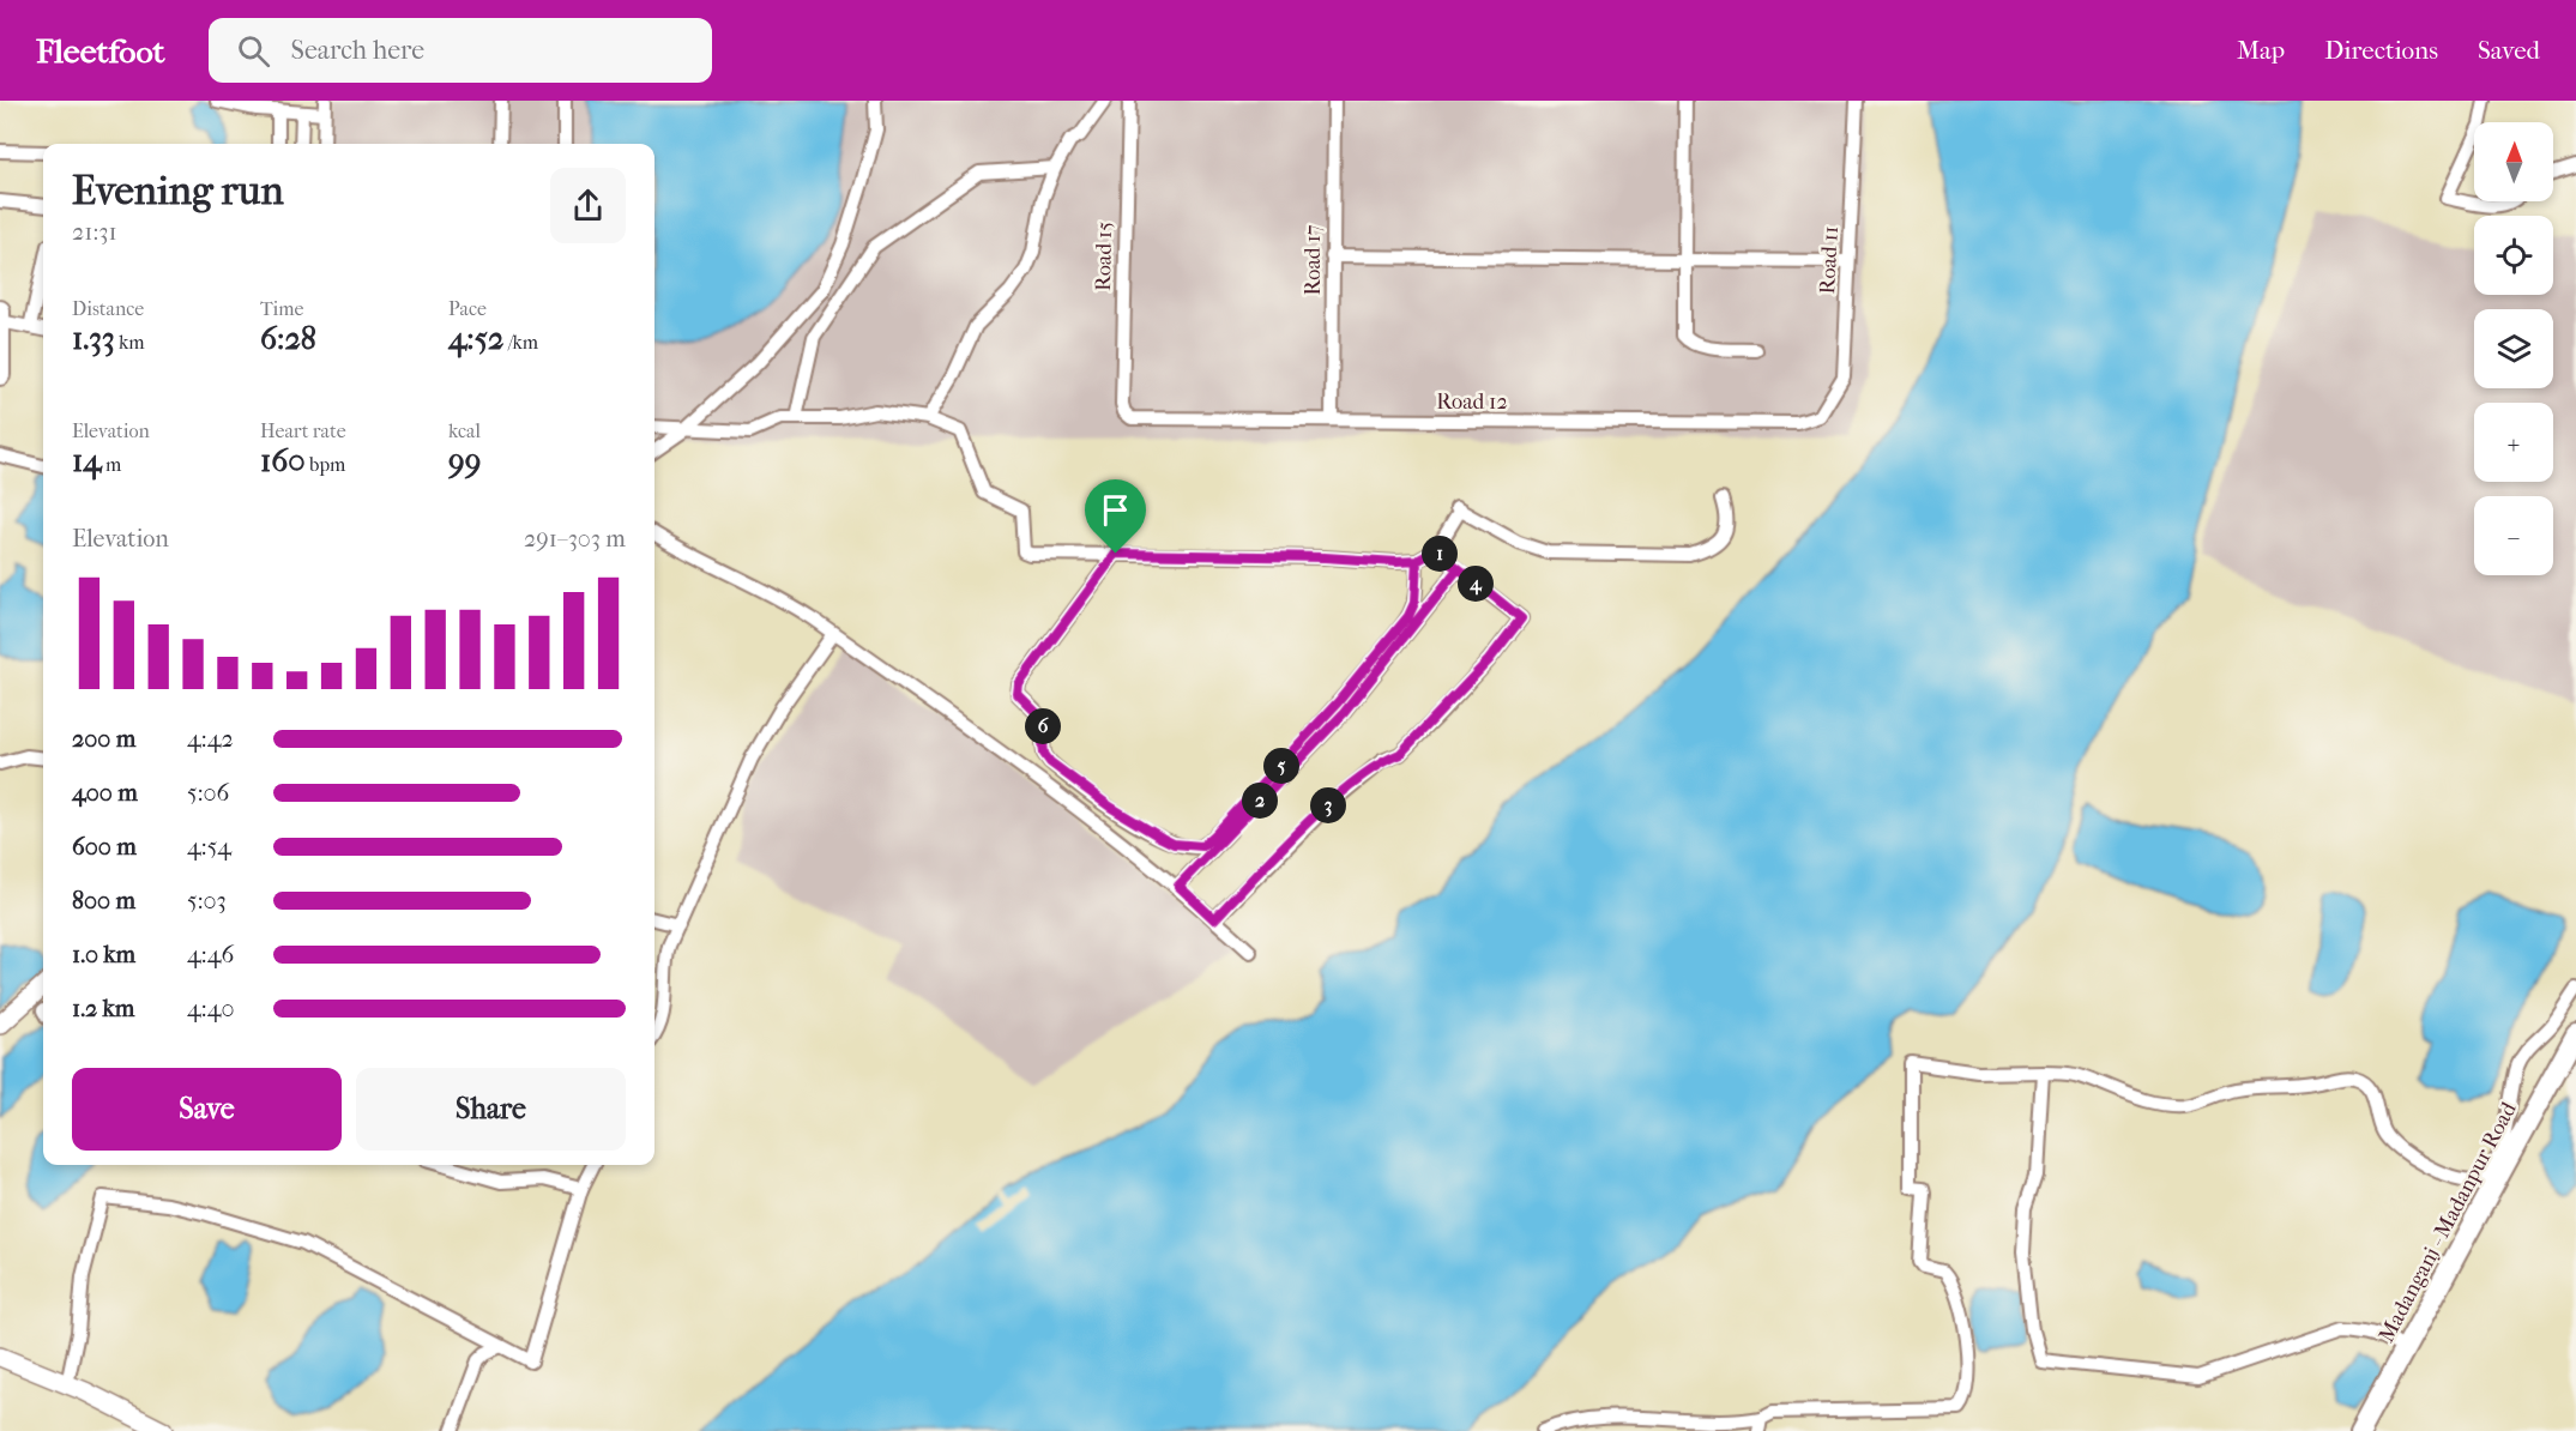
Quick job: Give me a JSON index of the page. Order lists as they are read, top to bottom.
{
  "streets": {
    "main road": ["Madanganj - Madanpur Road"],
    "street": [
      "Road 15",
      "Road 17",
      "Road 11",
      "Road 12"
    ]
  },
  "crossings": [
    ["Road 15", "Road 12"],
    ["Road 17", "Road 12"],
    ["Road 11", "Road 12"]
  ],
  "north": "top",
  "page": {
    "header": "Fleetfoot",
    "search": "Search here",
    "nav": ["Map", "Directions", "Saved"],
    "map_buttons": ["+", "−"],
    "heading": ["Evening run", "21:31"],
    "stats": [
      ["Distance", "1.33 km"],
      ["Time", "6:28"],
      ["Pace", "4:52 /km"],
      ["Elevation", "14 m"],
      ["Heart rate", "160 bpm"],
      ["kcal", "99"]
    ],
    "chart": ["Elevation", "291–303 m"],
    "pins": [
      "1",
      "4",
      "6",
      "5",
      "2",
      "3"
    ],
    "list": [
      {
        "name": "200 m",
        "note": "4:42"
      },
      {
        "name": "400 m",
        "note": "5:06"
      },
      {
        "name": "600 m",
        "note": "4:54"
      },
      {
        "name": "800 m",
        "note": "5:03"
      },
      {
        "name": "1.0 km",
        "note": "4:46"
      },
      {
        "name": "1.2 km",
        "note": "4:40"
      }
    ],
    "buttons": ["Save", "Share"]
  }
}
